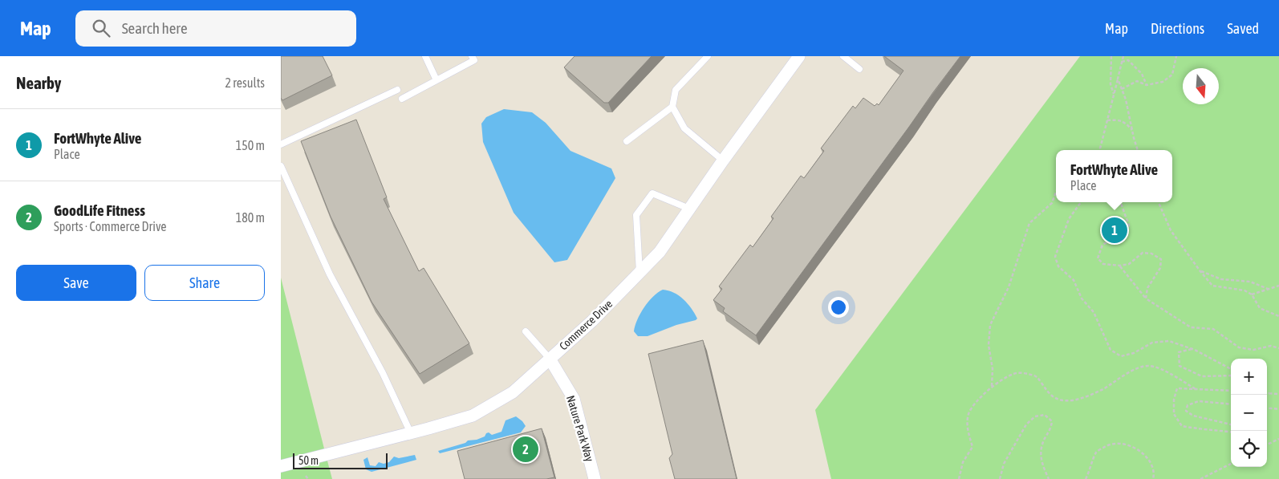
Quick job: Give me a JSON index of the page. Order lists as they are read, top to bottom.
{
  "streets": {
    "street": ["Commerce Drive", "Nature Park Way"]
  },
  "crossings": [
    ["Commerce Drive", "Nature Park Way"]
  ],
  "scale_bar": "50 m",
  "north": "bottom",
  "page": {
    "header": "Map",
    "search": "Search here",
    "nav": ["Map", "Directions", "Saved"],
    "heading": ["Nearby", "2 results"],
    "list": [
      {
        "mark": "1",
        "name": "FortWhyte Alive",
        "note": "Place",
        "value": "150 m"
      },
      {
        "mark": "2",
        "name": "GoodLife Fitness",
        "note": "Sports · Commerce Drive",
        "value": "180 m"
      }
    ],
    "popup": ["FortWhyte Alive", "Place"],
    "pins": ["1", "2"],
    "buttons": ["Save", "Share"],
    "map_buttons": ["+", "−"],
    "scale": "50 m"
  }
}
